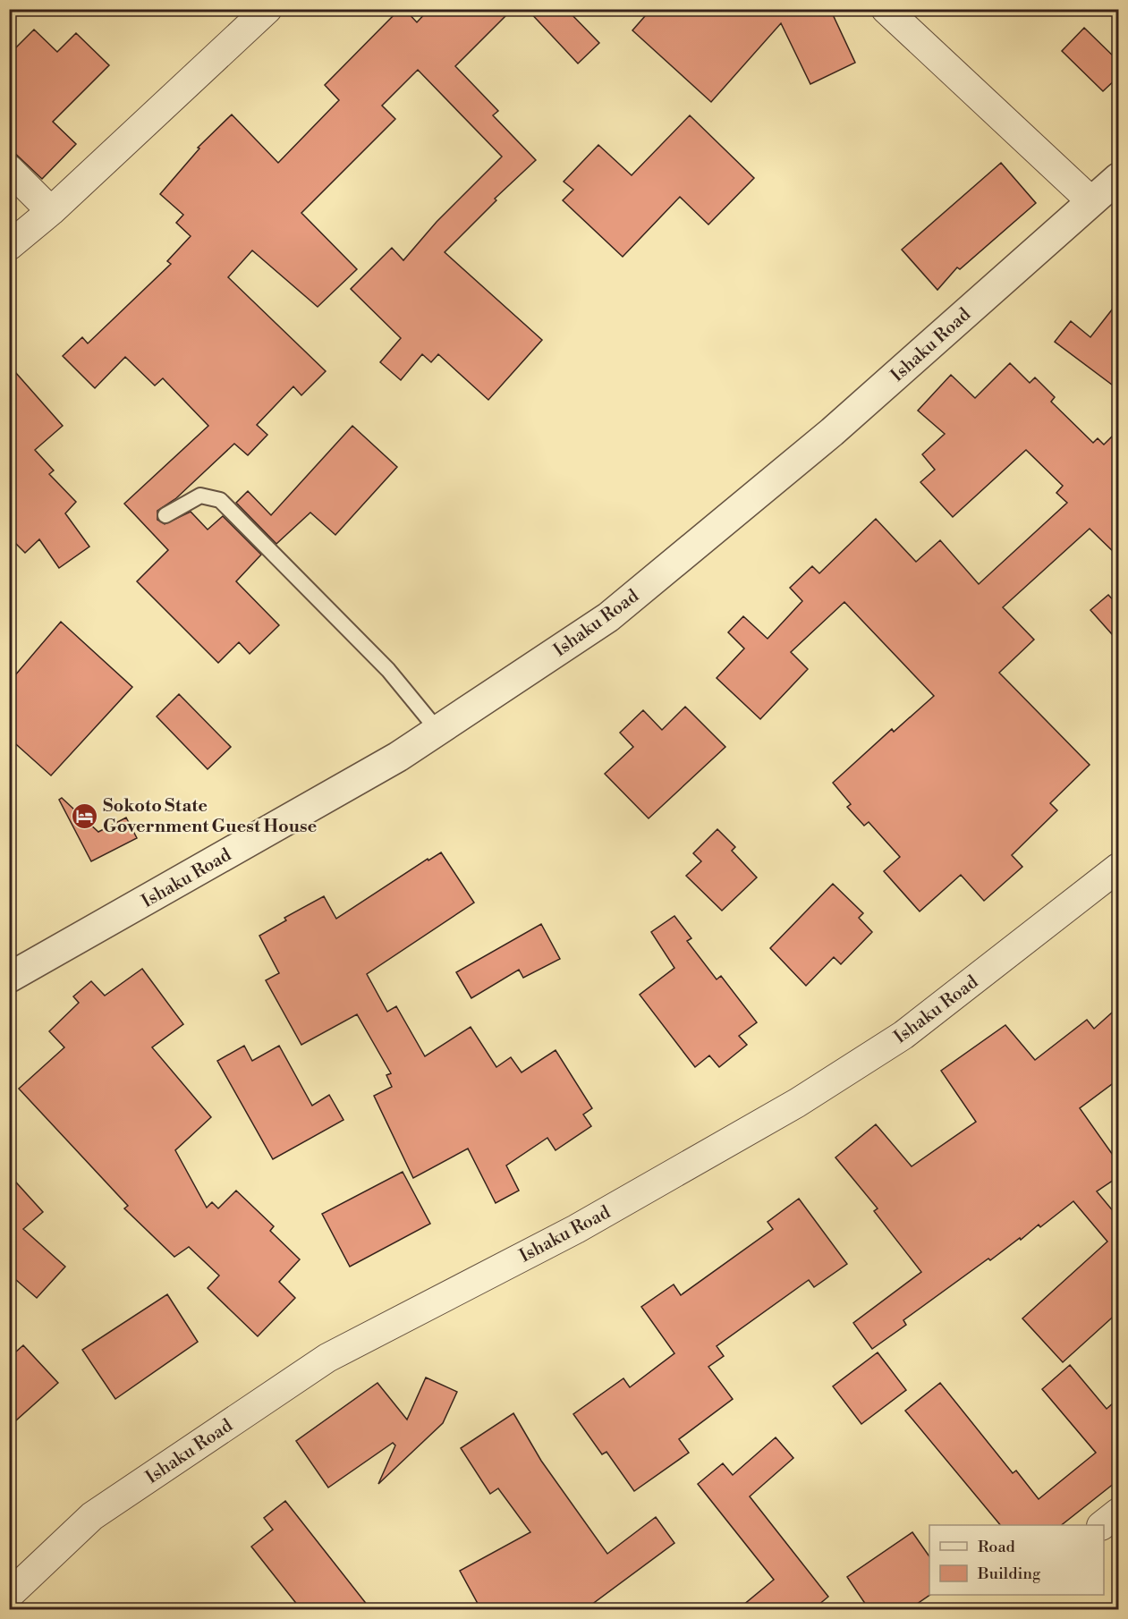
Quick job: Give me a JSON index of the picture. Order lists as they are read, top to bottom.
{
  "streets": {
    "street": ["Ishaku Road"]
  },
  "places": {
    "hotel": ["Sokoto State Government Guest House"]
  },
  "legend": ["Road", "Building"]
}
